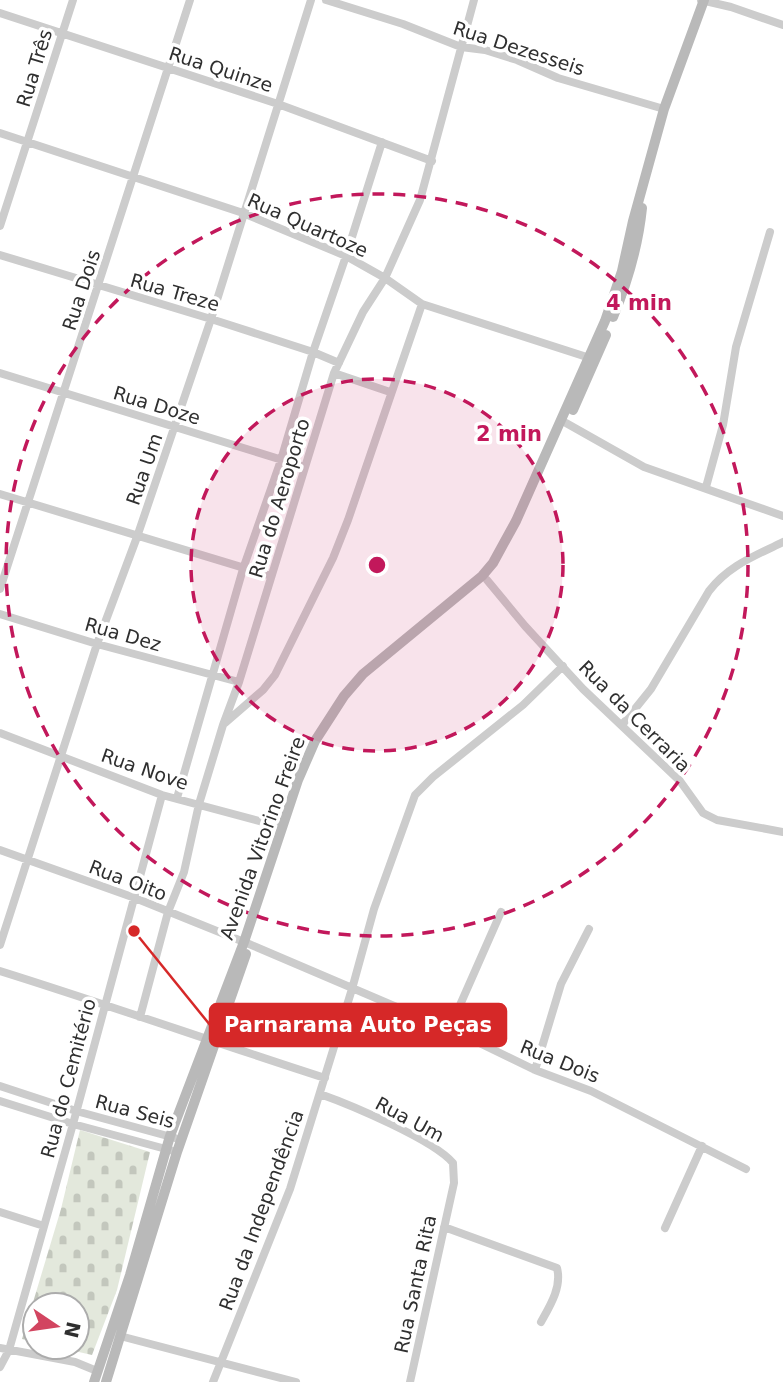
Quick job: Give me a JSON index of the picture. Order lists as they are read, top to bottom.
{
  "streets": {
    "street": [
      "Rua Dezesseis",
      "Rua Três",
      "Rua Quinze",
      "Rua Quartoze",
      "Rua Dois",
      "Rua Treze",
      "Rua Doze",
      "Rua Um",
      "Rua do Aeroporto",
      "Rua Dez",
      "Rua da Cerraria",
      "Rua Nove",
      "Avenida Vitorino Freire",
      "Rua Oito",
      "Rua do Cemitério",
      "Rua Seis",
      "Rua da Independência",
      "Rua Santa Rita"
    ]
  },
  "crossings": [
    ["Rua Dezesseis", "Rua do Aeroporto"],
    ["Rua Dezesseis", "Avenida Vitorino Freire"],
    ["Rua Três", "Rua Quinze"],
    ["Rua Três", "Rua Quartoze"],
    ["Rua Quinze", "Rua Dois"],
    ["Rua Quinze", "Rua Um"],
    ["Rua Quinze", "Rua do Aeroporto"],
    ["Rua Quartoze", "Rua Dois"],
    ["Rua Quartoze", "Rua Um"],
    ["Rua Quartoze", "Rua do Aeroporto"],
    ["Rua Quartoze", "Avenida Vitorino Freire"],
    ["Rua Dois", "Rua Treze"],
    ["Rua Dois", "Rua Doze"],
    ["Rua Dois", "Avenida Vitorino Freire"],
    ["Rua Dois", "Rua Oito"],
    ["Rua Dois", "Rua da Independência"],
    ["Rua Treze", "Rua Um"],
    ["Rua Treze", "Rua do Aeroporto"],
    ["Rua Doze", "Rua Um"],
    ["Rua Doze", "Rua do Aeroporto"],
    ["Rua Um", "Rua Dez"],
    ["Rua Um", "Rua Nove"],
    ["Rua Um", "Rua Oito"],
    ["Rua Um", "Rua da Independência"],
    ["Rua Um", "Rua Santa Rita"],
    ["Rua do Aeroporto", "Rua Dez"],
    ["Rua do Aeroporto", "Rua Nove"],
    ["Rua do Aeroporto", "Rua Oito"],
    ["Rua da Cerraria", "Avenida Vitorino Freire"],
    ["Rua da Cerraria", "Rua da Independência"],
    ["Rua Nove", "Avenida Vitorino Freire"],
    ["Rua Nove", "Rua do Cemitério"],
    ["Avenida Vitorino Freire", "Rua Oito"],
    ["Avenida Vitorino Freire", "Rua Seis"],
    ["Rua Oito", "Rua do Cemitério"],
    ["Rua do Cemitério", "Rua Seis"]
  ],
  "places": ["Parnarama Auto Peças"],
  "north": "right",
  "rings": ["4 min", "2 min"]
}
